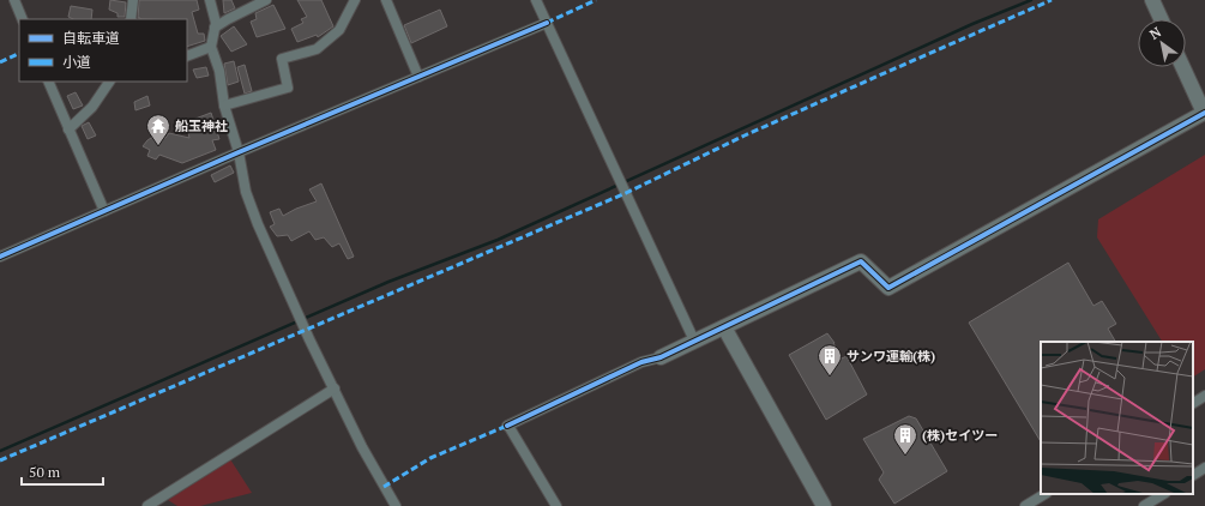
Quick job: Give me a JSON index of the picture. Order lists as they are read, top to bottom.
{
  "places": {
    "temple": ["船玉神社"],
    "building": ["サンワ運輸(株)", "(株)セイツー"]
  },
  "legend": ["自転車道", "小道"],
  "scale_bar": "50 m",
  "north": "top left"
}
